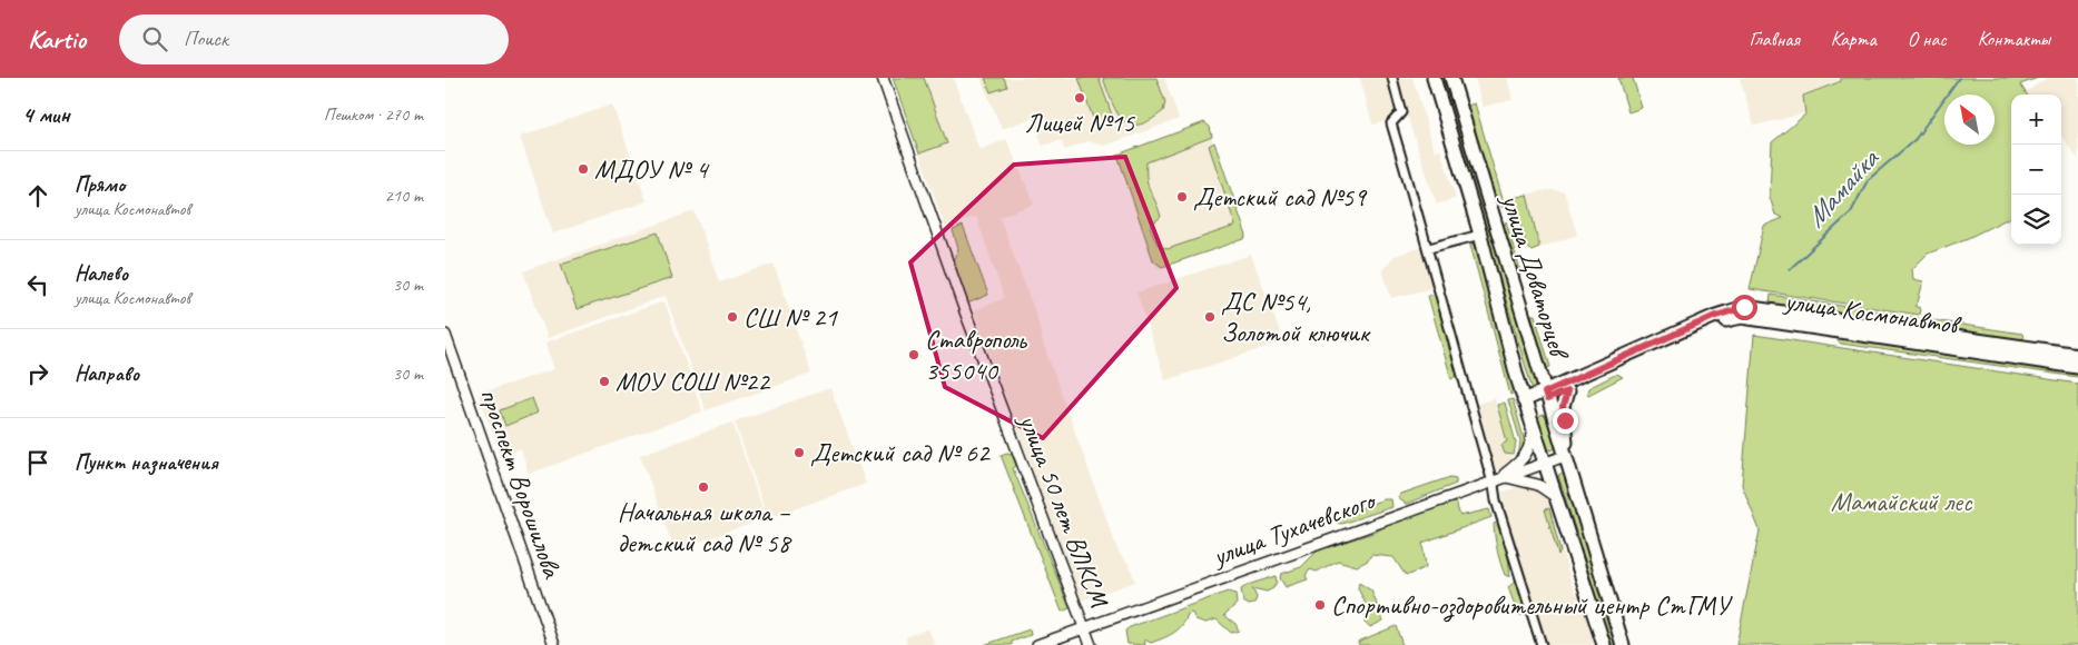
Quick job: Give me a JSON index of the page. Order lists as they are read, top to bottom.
{
  "streets": {
    "main road": ["улица Доваторцев", "улица Космонавтов"],
    "street": ["проспект Ворошилова", "улица 50 лет ВЛКСМ", "улица Тухачевского"]
  },
  "crossings": [
    ["улица Доваторцев", "улица Тухачевского"],
    ["улица 50 лет ВЛКСМ", "улица Тухачевского"]
  ],
  "water": ["Мамайка"],
  "parks": ["Мамайский лес"],
  "places": [
    "Лицей №15",
    "МДОУ № 4",
    "Детский сад №59",
    "СШ № 21",
    "ДС №54, Золотой ключик",
    "Ставрополь 355040",
    "МОУ СОШ №22",
    "Детский сад № 62",
    "Начальная школа – детский сад № 58",
    "Спортивно-оздоровительный центр СтГМУ"
  ],
  "north": "top left",
  "page": {
    "header": "Kartio",
    "search": "Поиск",
    "nav": [
      "Главная",
      "Карта",
      "О нас",
      "Контакты"
    ],
    "heading": ["4 мин", "Пешком · 270 m"],
    "map_buttons": ["+", "−"],
    "list": [
      ["Прямо", "улица Космонавтов", "210 m"],
      ["Налево", "улица Космонавтов", "30 m"],
      ["Направо", "30 m"],
      "Пункт назначения"
    ]
  }
}
